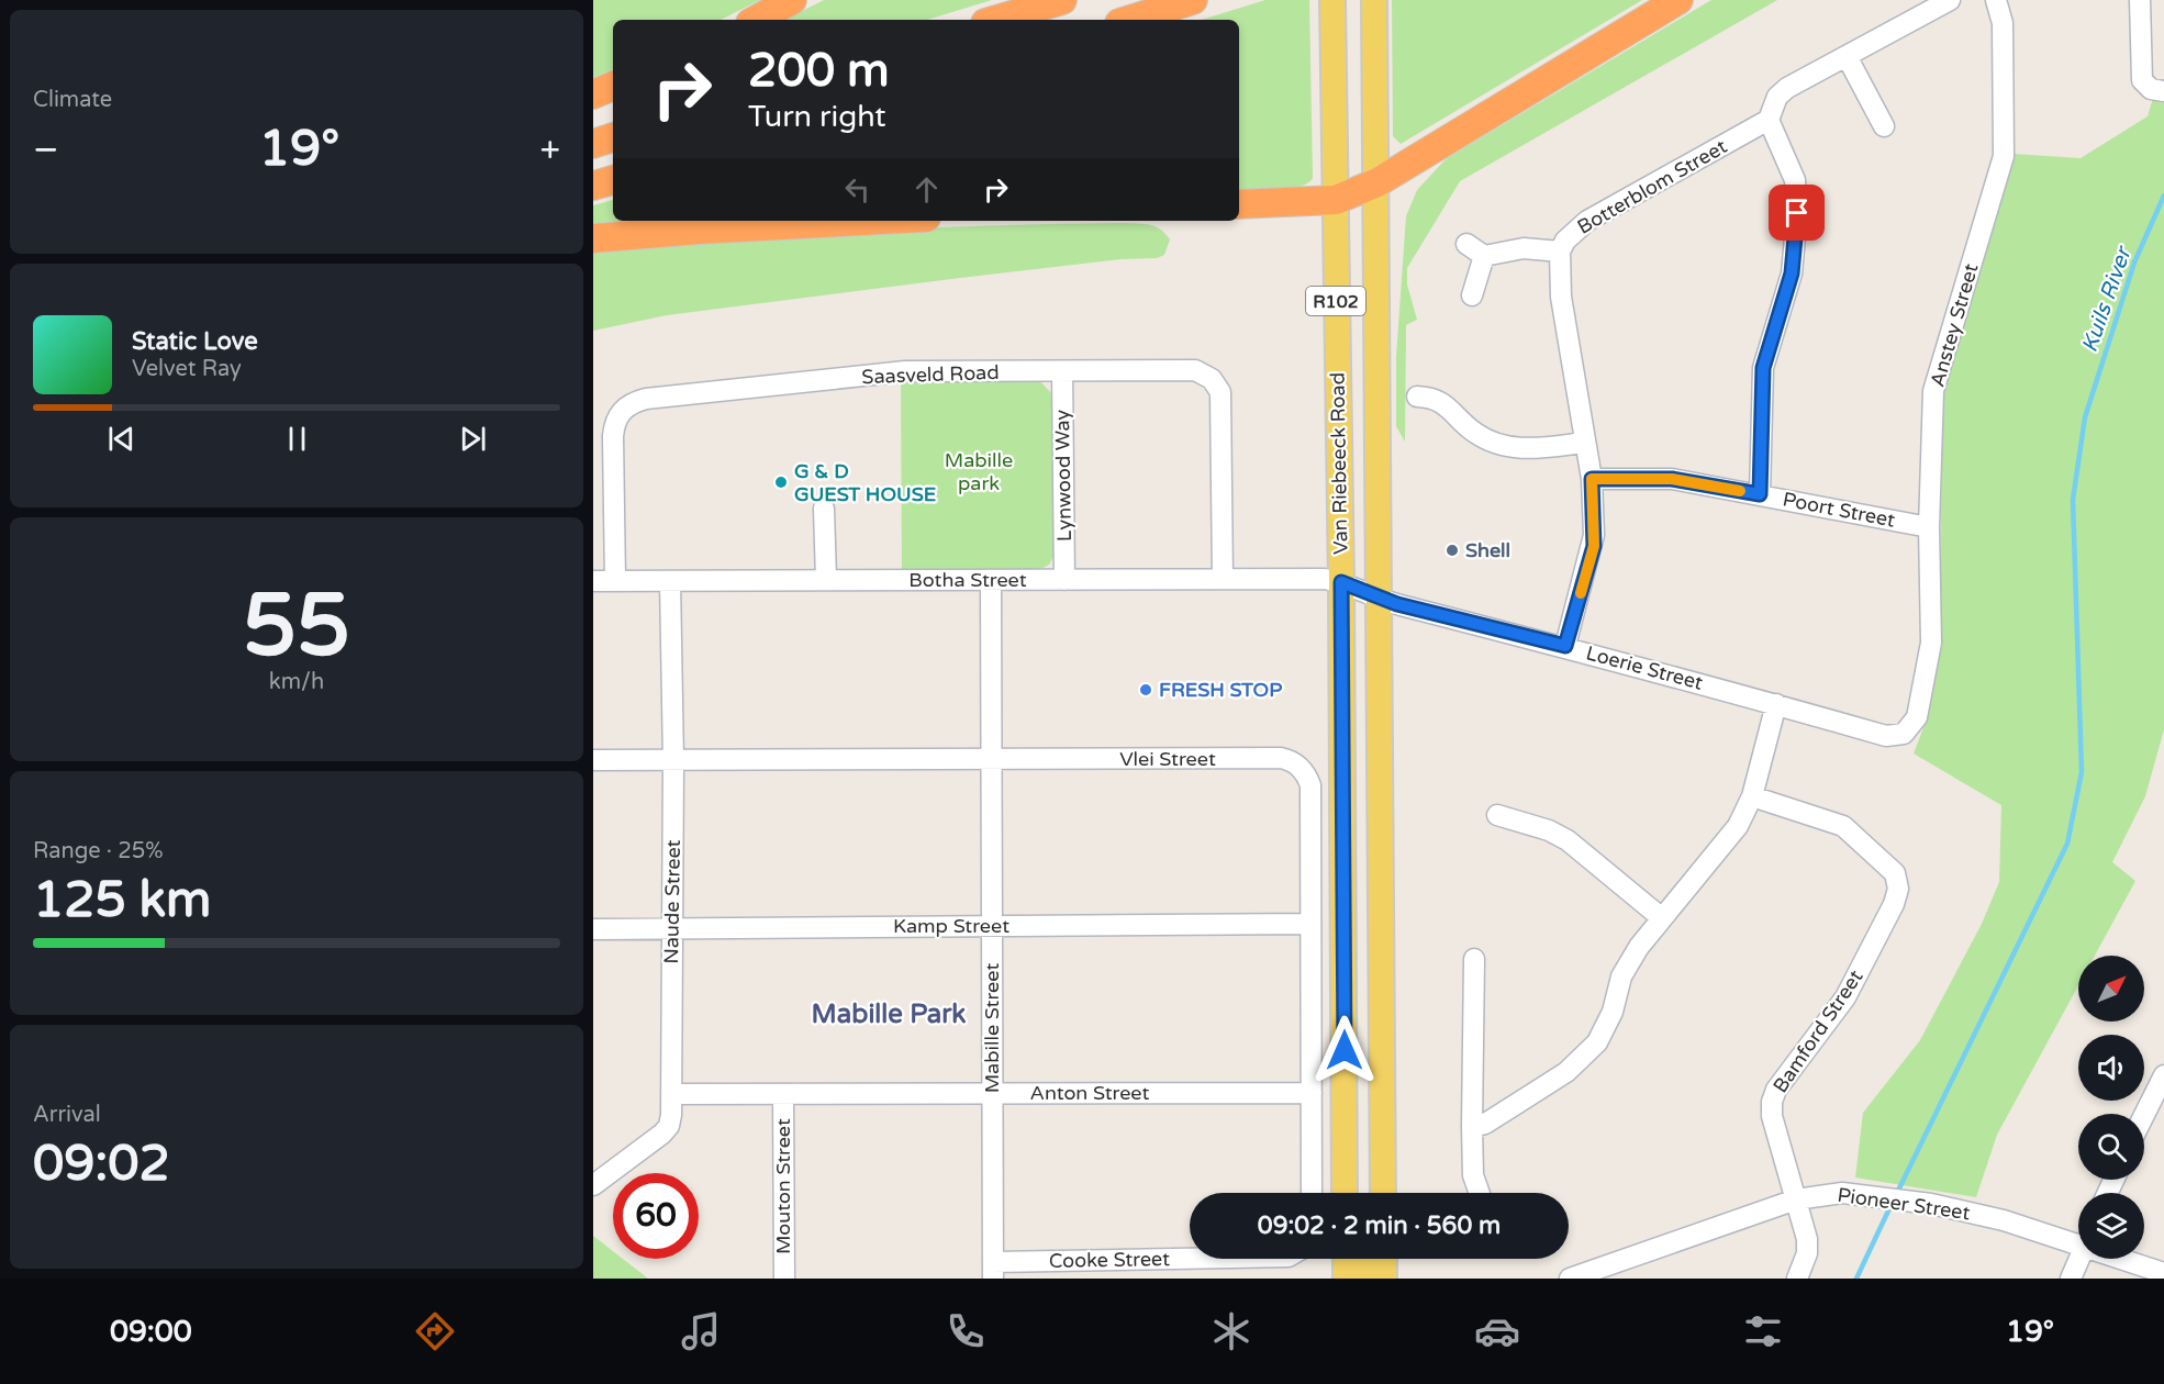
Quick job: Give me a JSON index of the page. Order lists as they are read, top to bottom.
{
  "streets": {
    "main road": ["R102", "Van Riebeeck Road"],
    "street": [
      "Botterblom Street",
      "Anstey Street",
      "Saasveld Road",
      "Lynwood Way",
      "Poort Street",
      "Botha Street",
      "Loerie Street",
      "Vlei Street",
      "Naude Street",
      "Kamp Street",
      "Mabille Street",
      "Bamford Street",
      "Anton Street",
      "Mouton Street",
      "Pioneer Street",
      "Cooke Street"
    ]
  },
  "crossings": [
    ["Botterblom Street", "Poort Street"],
    ["Botterblom Street", "Loerie Street"],
    ["Anstey Street", "Poort Street"],
    ["Anstey Street", "Loerie Street"],
    ["Saasveld Road", "Lynwood Way"],
    ["Saasveld Road", "Botha Street"],
    ["Van Riebeeck Road", "Botha Street"],
    ["Van Riebeeck Road", "Loerie Street"],
    ["Lynwood Way", "Botha Street"],
    ["Botha Street", "Loerie Street"],
    ["Botha Street", "Naude Street"],
    ["Botha Street", "Mabille Street"],
    ["Vlei Street", "Naude Street"],
    ["Vlei Street", "Kamp Street"],
    ["Vlei Street", "Mabille Street"],
    ["Vlei Street", "Anton Street"],
    ["Naude Street", "Kamp Street"],
    ["Naude Street", "Anton Street"],
    ["Kamp Street", "Mabille Street"],
    ["Mabille Street", "Anton Street"],
    ["Mabille Street", "Cooke Street"],
    ["Bamford Street", "Pioneer Street"],
    ["Anton Street", "Mouton Street"]
  ],
  "districts": ["Mabille Park"],
  "water": ["Kuils River"],
  "parks": ["Mabille park"],
  "places": ["G & D GUEST HOUSE", "Shell", "FRESH STOP"],
  "north": "top right",
  "page": {
    "tile": [
      "Climate",
      ["55", "km/h"],
      ["Range · 25%", "125 km"],
      ["Arrival", "09:02"]
    ],
    "turn": ["200 m", "Turn right"],
    "heat": ["−", "19°", "+"],
    "song": ["Static Love", "Velvet Ray"],
    "limit": "60",
    "trip": "09:02 · 2 min · 560 m",
    "tabs": ["09:00", "19°"]
  }
}
